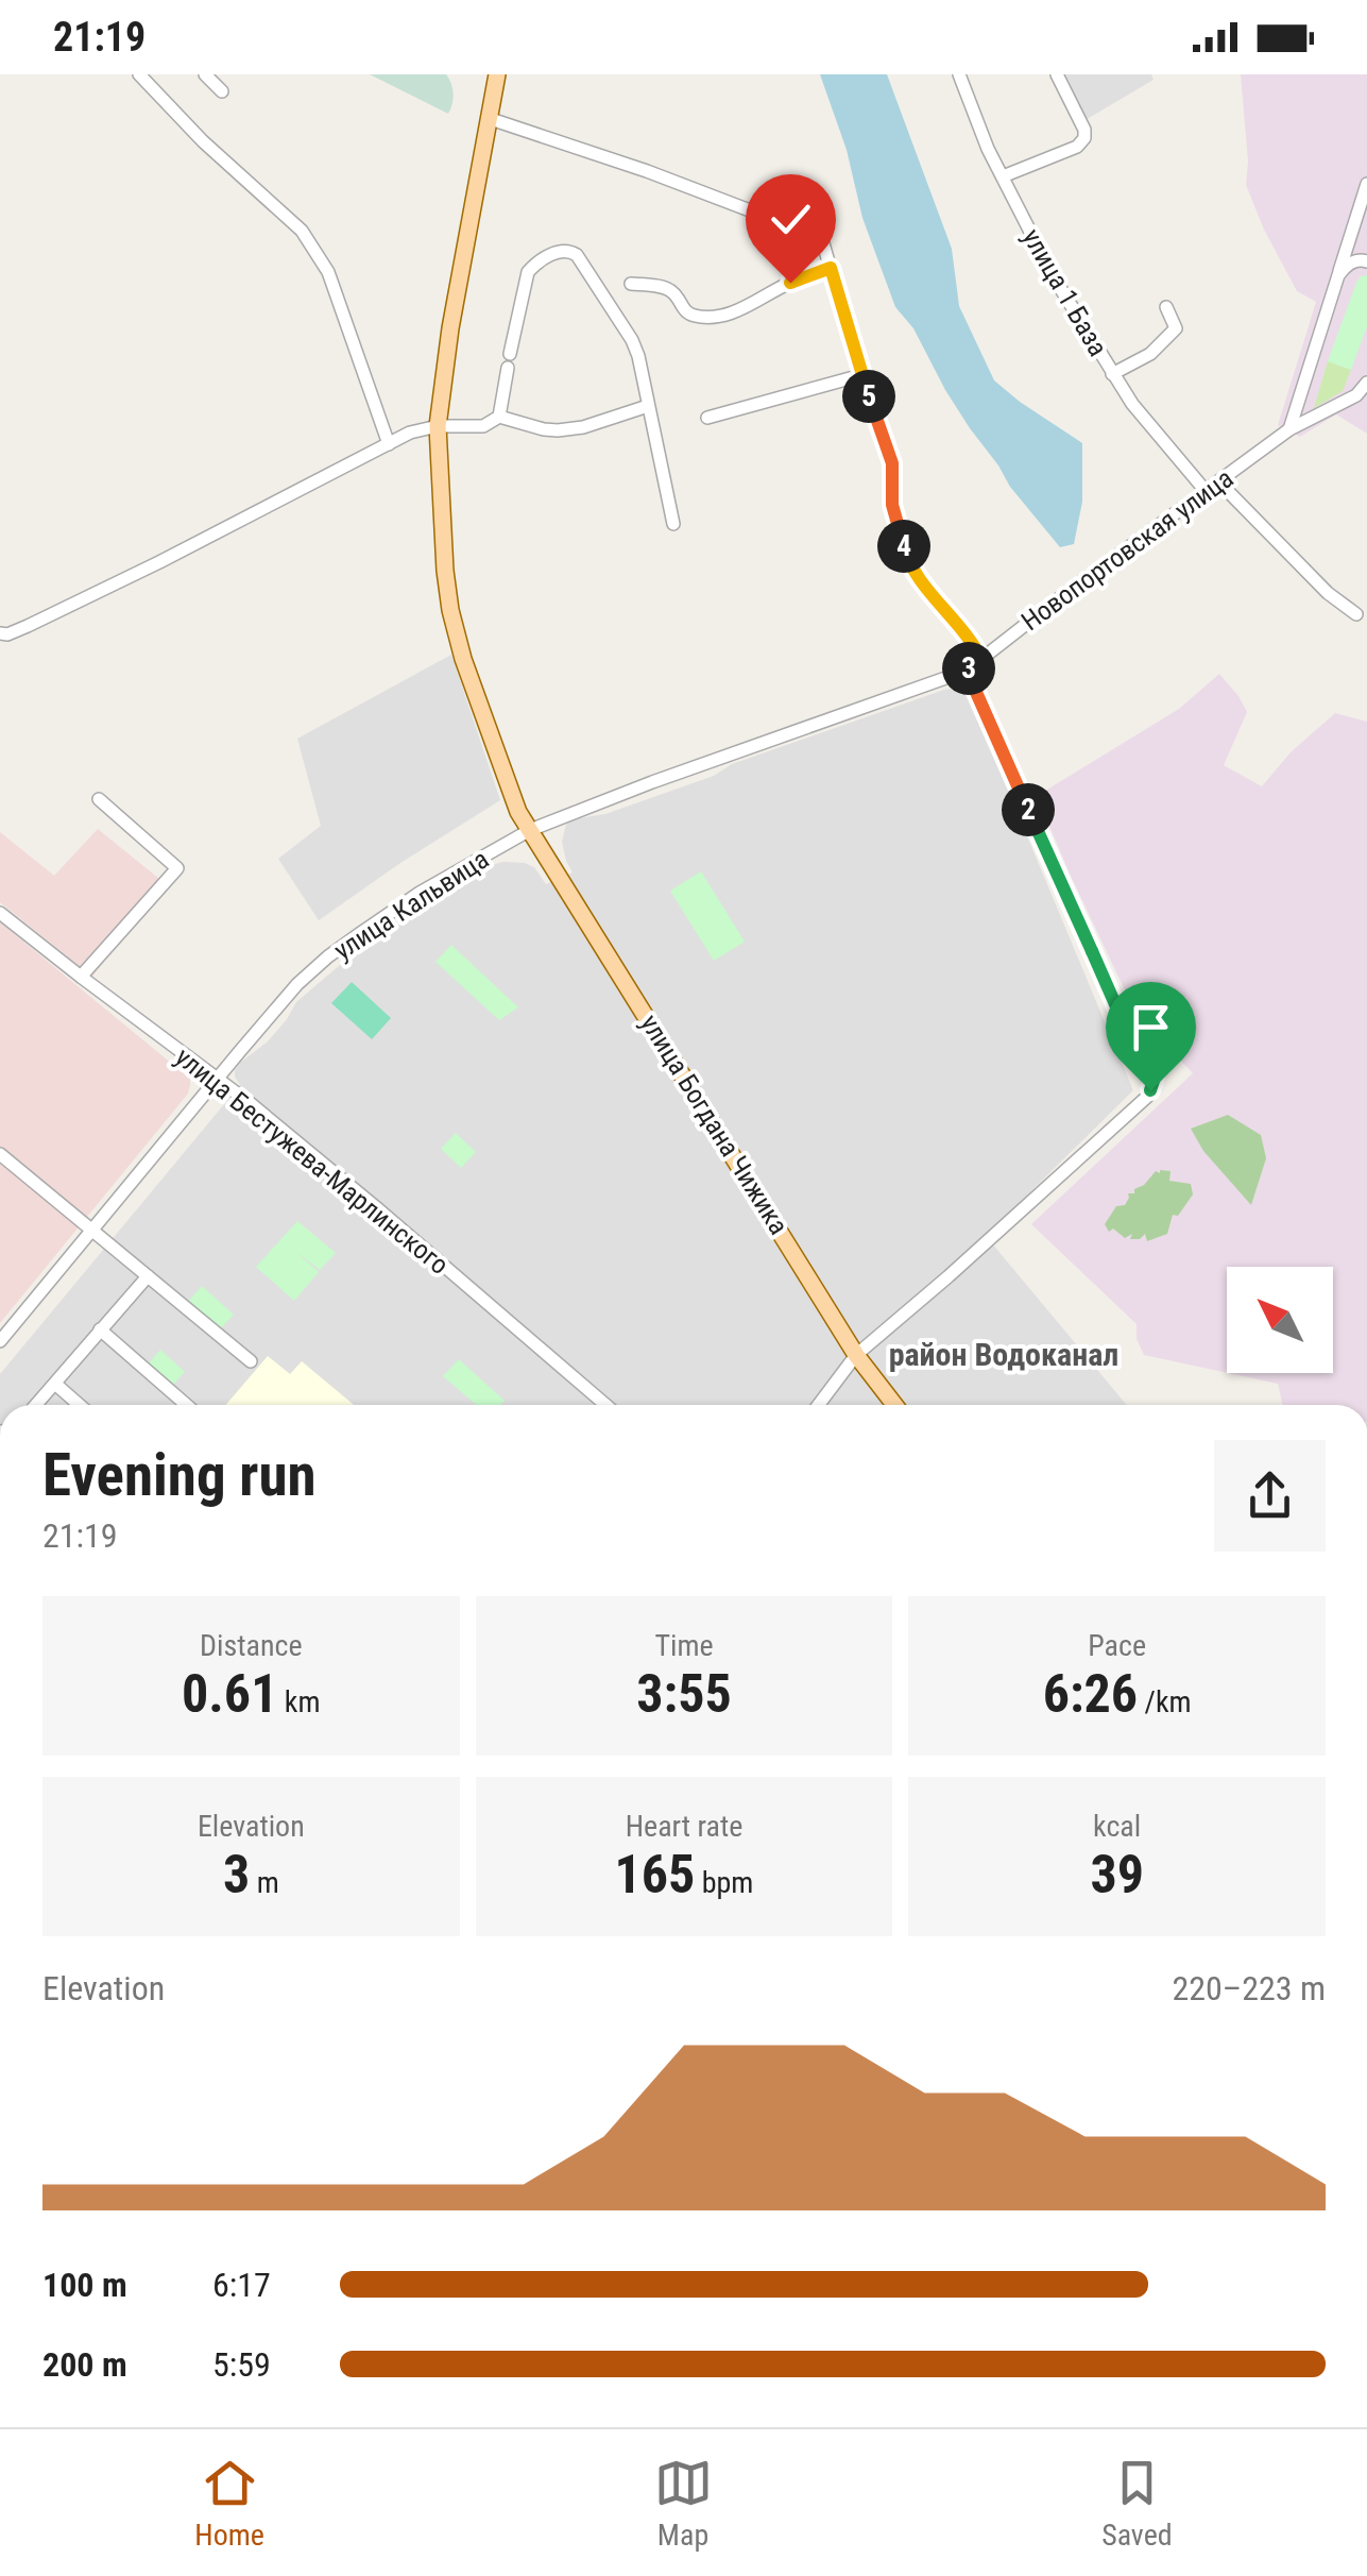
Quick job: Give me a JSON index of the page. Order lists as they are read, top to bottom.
{
  "streets": {
    "main road": ["улица Богдана Чижика"],
    "street": [
      "улица 1 База",
      "Новопортовская улица",
      "улица Кальвица",
      "улица Бестужева-Марлинского"
    ]
  },
  "crossings": [
    ["улица 1 База", "Новопортовская улица"],
    ["Новопортовская улица", "улица Кальвица"],
    ["улица Кальвица", "улица Богдана Чижика"],
    ["улица Кальвица", "улица Бестужева-Марлинского"]
  ],
  "districts": ["район Водоканал"],
  "north": "top left",
  "page": {
    "status": "21:19",
    "pins": [
      "5",
      "4",
      "3",
      "2"
    ],
    "heading": ["Evening run", "21:19"],
    "stats": [
      ["Distance", "0.61 km"],
      ["Time", "3:55"],
      ["Pace", "6:26 /km"],
      ["Elevation", "3 m"],
      ["Heart rate", "165 bpm"],
      ["kcal", "39"]
    ],
    "chart": ["Elevation", "220–223 m"],
    "list": [
      {
        "name": "100 m",
        "note": "6:17"
      },
      {
        "name": "200 m",
        "note": "5:59"
      }
    ],
    "tabs": ["Home", "Map", "Saved"]
  }
}
